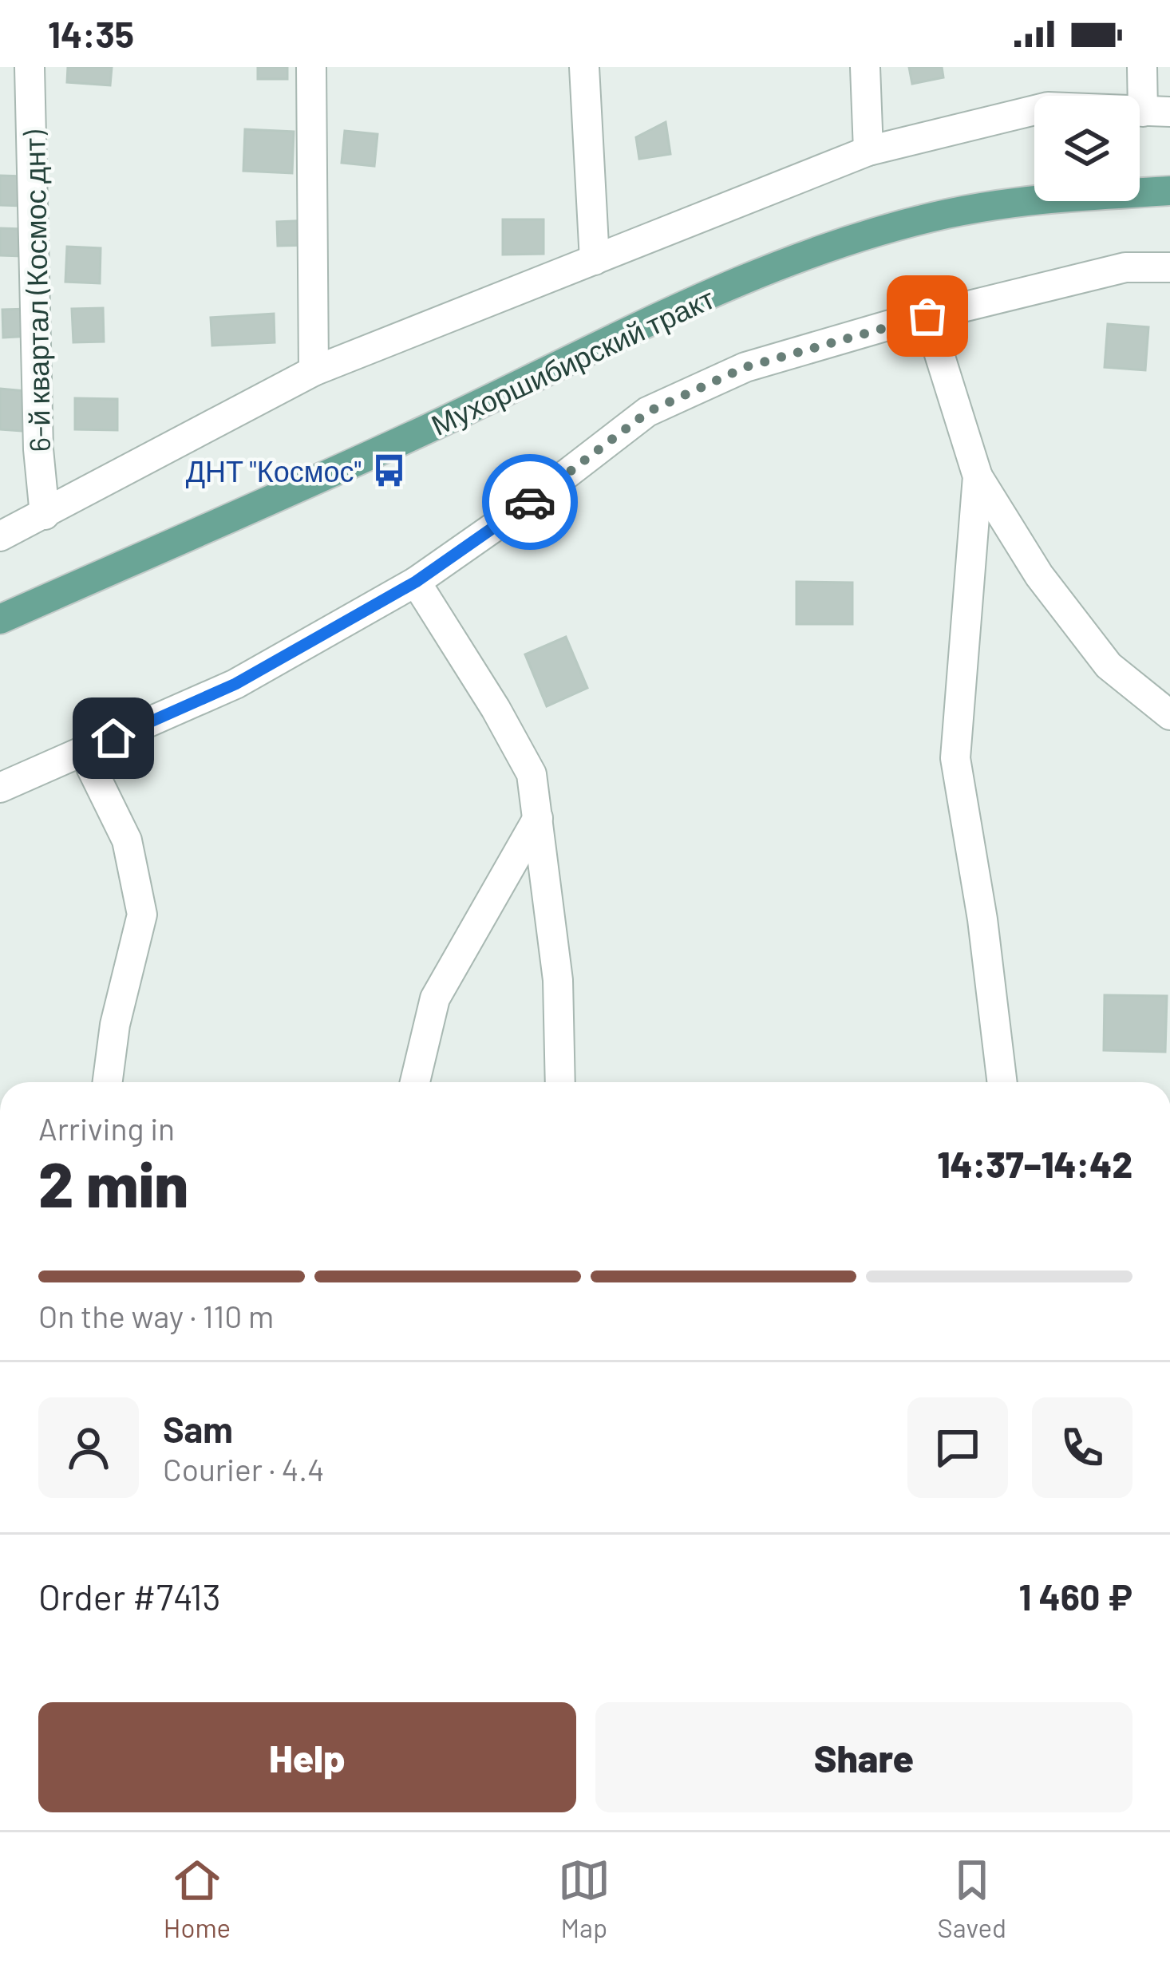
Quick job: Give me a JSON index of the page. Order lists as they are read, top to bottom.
{
  "streets": {
    "main road": ["Мухоршибирский тракт"],
    "street": ["6-й квартал (Космос днт)"]
  },
  "places": {
    "bus stop": ["ДНТ \"Космос\""]
  },
  "page": {
    "status": "14:35",
    "heading": ["2 min", "Arriving in", "14:37–14:42"],
    "panel": [
      "Sam",
      "Courier · 4.4",
      "Order #7413",
      "1 460 ₽"
    ],
    "bar": "On the way · 110 m",
    "buttons": ["Help", "Share"],
    "tabs": ["Home", "Map", "Saved"]
  }
}
